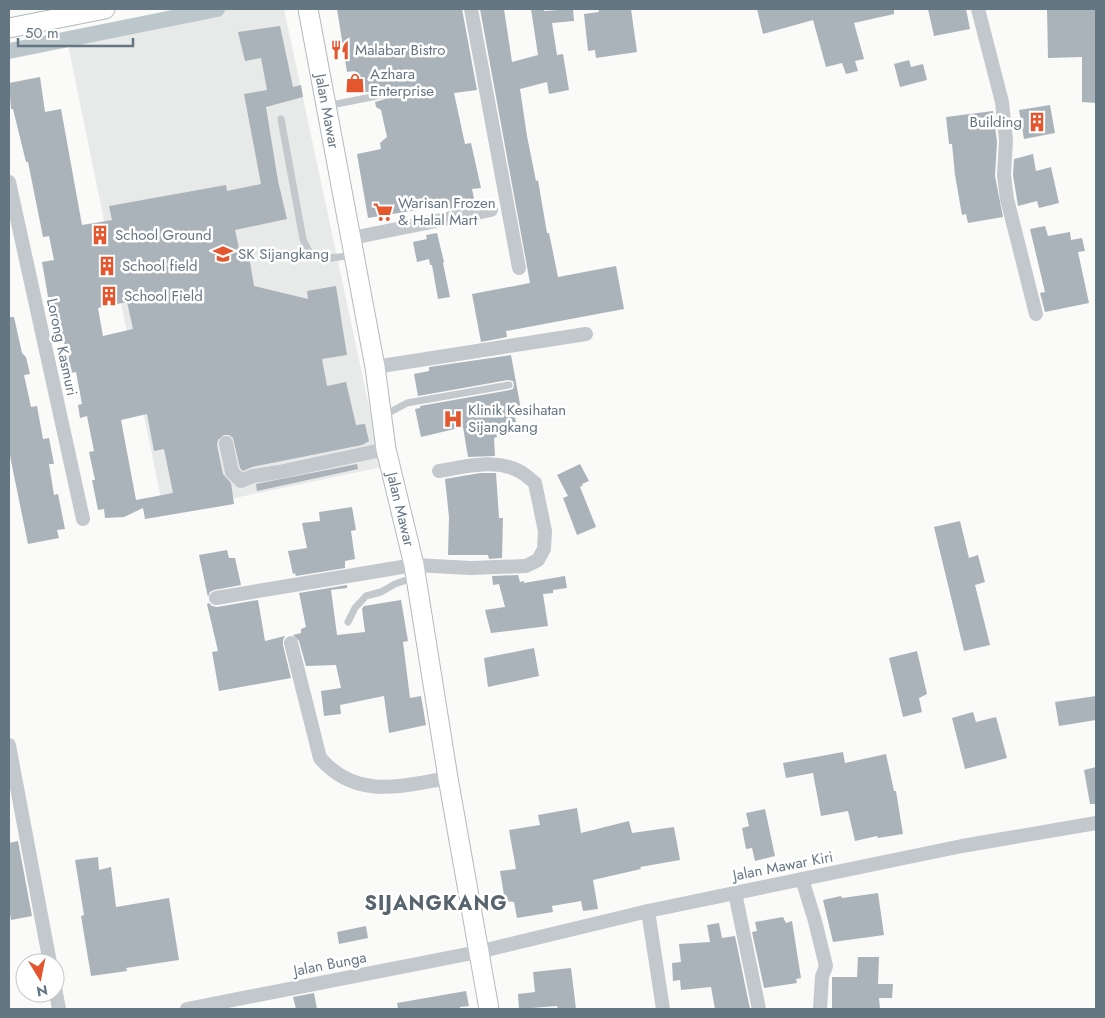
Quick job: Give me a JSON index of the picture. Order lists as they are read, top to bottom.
{
  "streets": {
    "street": [
      "Jalan Mawar",
      "Lorong Kasmuri",
      "Jalan Mawar Kiri",
      "Jalan Bunga"
    ]
  },
  "crossings": [
    ["Jalan Mawar", "Jalan Mawar Kiri"],
    ["Jalan Mawar", "Jalan Bunga"],
    ["Jalan Mawar Kiri", "Jalan Bunga"]
  ],
  "districts": ["SIJANGKANG"],
  "places": {
    "restaurant": ["Malabar Bistro"],
    "shop": ["Azhara Enterprise"],
    "building": [
      "Building",
      "School Ground",
      "School field",
      "School Field"
    ],
    "supermarket": ["Warisan Frozen & Halal Mart"],
    "school or university": ["SK Sijangkang"],
    "hospital": ["Klinik Kesihatan Sijangkang"]
  },
  "scale_bar": "50 m",
  "north": "bottom"
}
